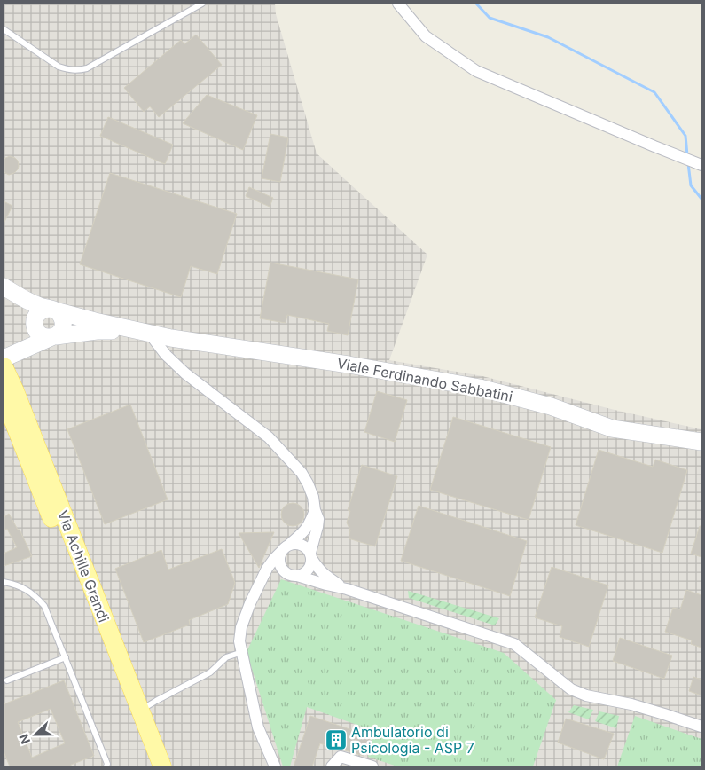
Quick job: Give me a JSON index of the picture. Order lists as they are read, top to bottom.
{
  "streets": {
    "main road": ["Via Achille Grandi"],
    "street": ["Viale Ferdinando Sabbatini"]
  },
  "places": {
    "building": ["Ambulatorio di Psicologia - ASP 7"]
  },
  "north": "left"
}
